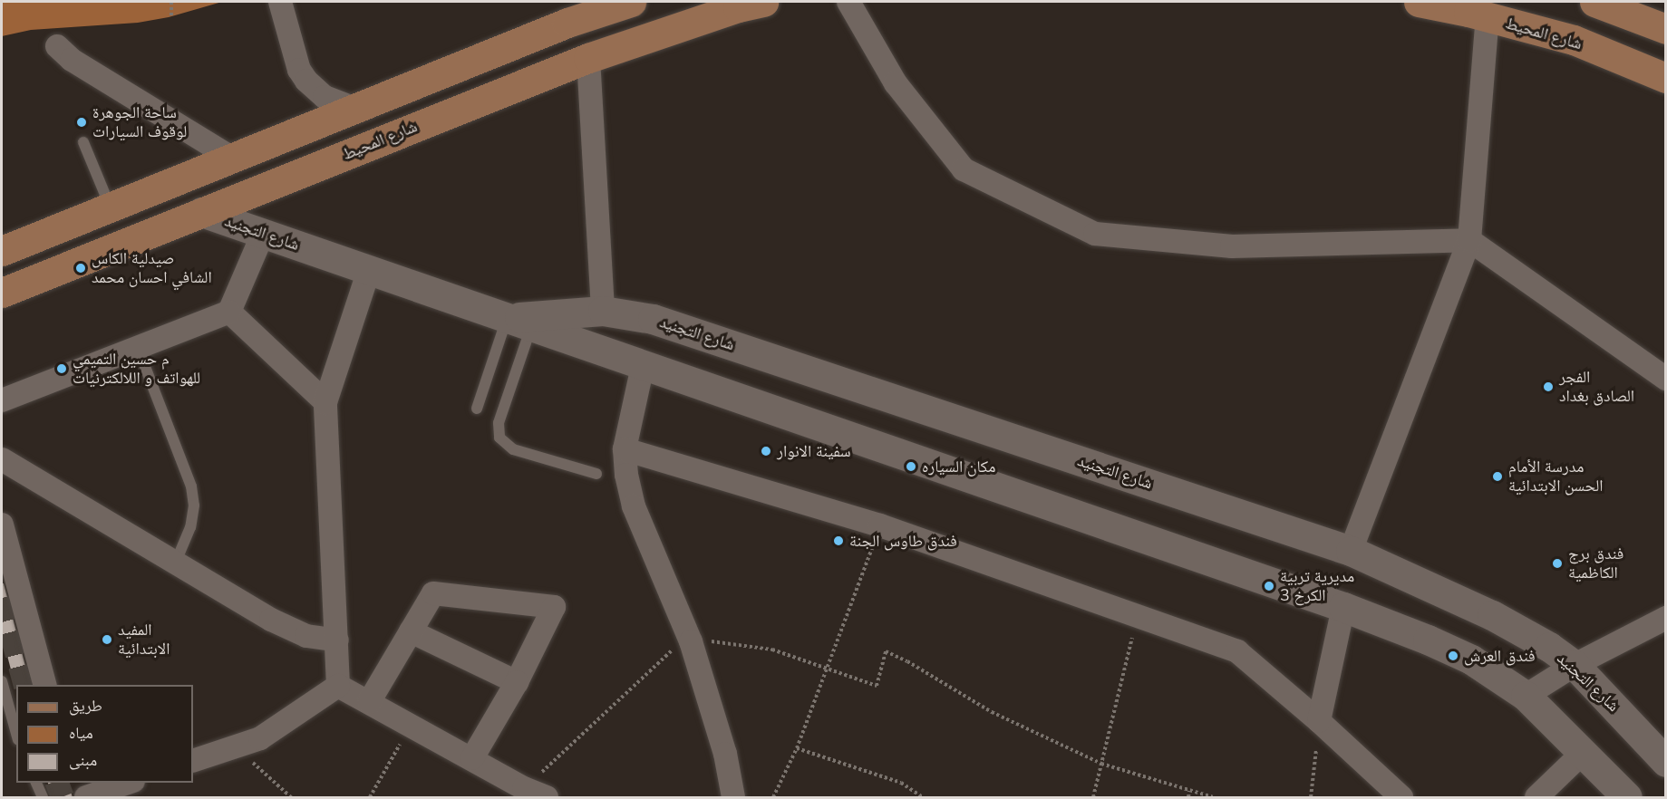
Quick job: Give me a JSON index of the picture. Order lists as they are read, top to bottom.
{
  "streets": {
    "main road": ["شارع المحيط"],
    "street": ["شارع التجنيد"]
  },
  "crossings": [
    ["شارع المحيط", "شارع التجنيد"]
  ],
  "places": [
    "ساحة الجوهرة لوقوف السيارات",
    "صيدلية الكاس الشافي احسان محمد",
    "م حسين التميمي للهواتف و اللالكترنيات",
    "الفجر الصادق بغداد",
    "سفينة الانوار",
    "مكان السياره",
    "مدرسة الأمام الحسن الابتدائية",
    "فندق طاوس الجنة",
    "فندق برج الكاظمية",
    "مديرية تربية الكرخ 3",
    "المفيد الابتدائية",
    "فندق العرش"
  ],
  "legend": ["طريق", "مياه", "مبنى"]
}
